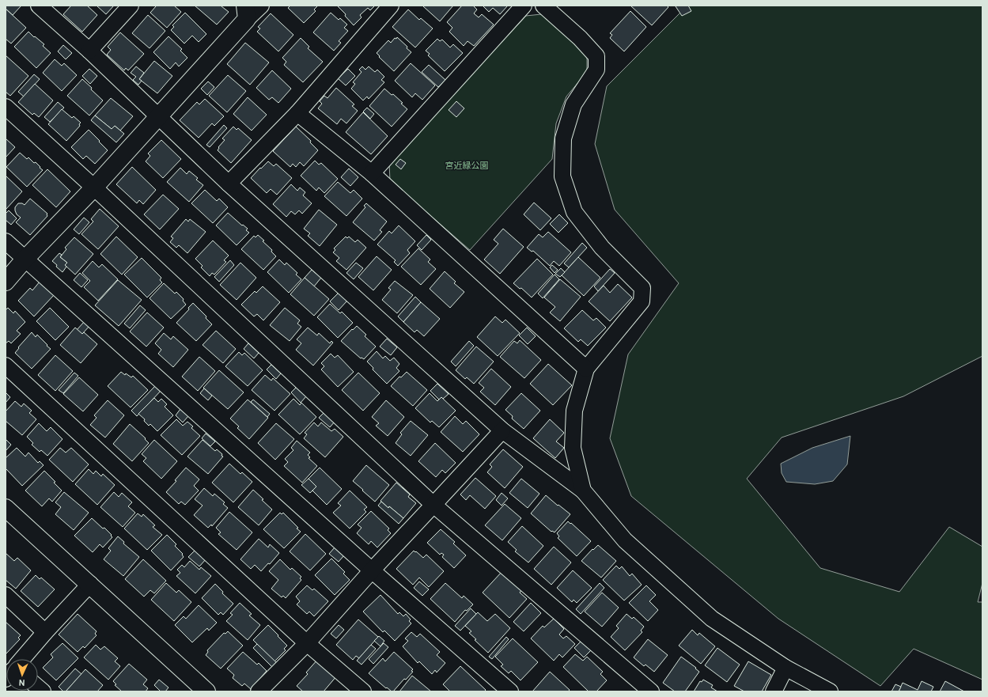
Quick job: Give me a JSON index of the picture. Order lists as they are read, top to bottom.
{
  "parks": ["宮近緑公園"],
  "north": "bottom"
}
